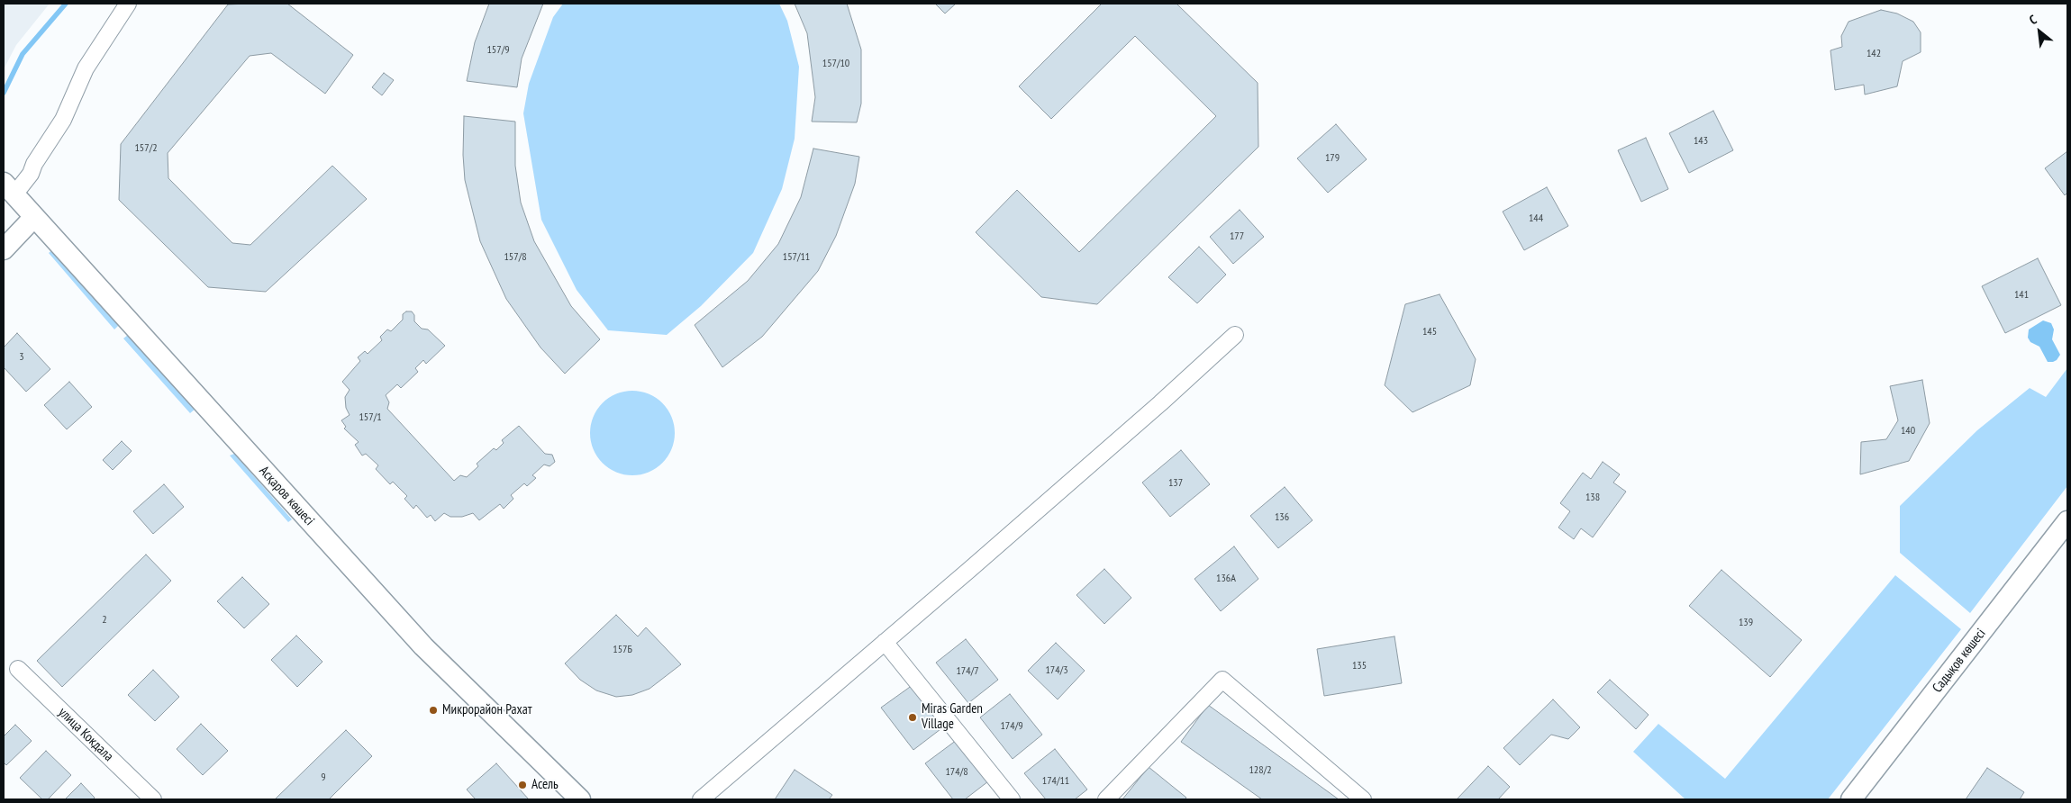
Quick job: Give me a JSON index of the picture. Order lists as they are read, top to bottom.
{
  "streets": {
    "street": ["Асқаров көшесі", "Садықов көшесі", "улица Кокдала"]
  },
  "places": ["Микрорайон Рахат", "Miras Garden Village", "Асель"],
  "house_numbers": [
    "157/9",
    "142",
    "157/10",
    "143",
    "157/2",
    "179",
    "144",
    "177",
    "157/8",
    "157/11",
    "141",
    "145",
    "3",
    "157/1",
    "140",
    "137",
    "138",
    "136",
    "136А",
    "2",
    "139",
    "157Б",
    "135",
    "174/3",
    "174/7",
    "174/9",
    "128/2",
    "174/8",
    "9",
    "174/11"
  ],
  "north": "top left"
}
